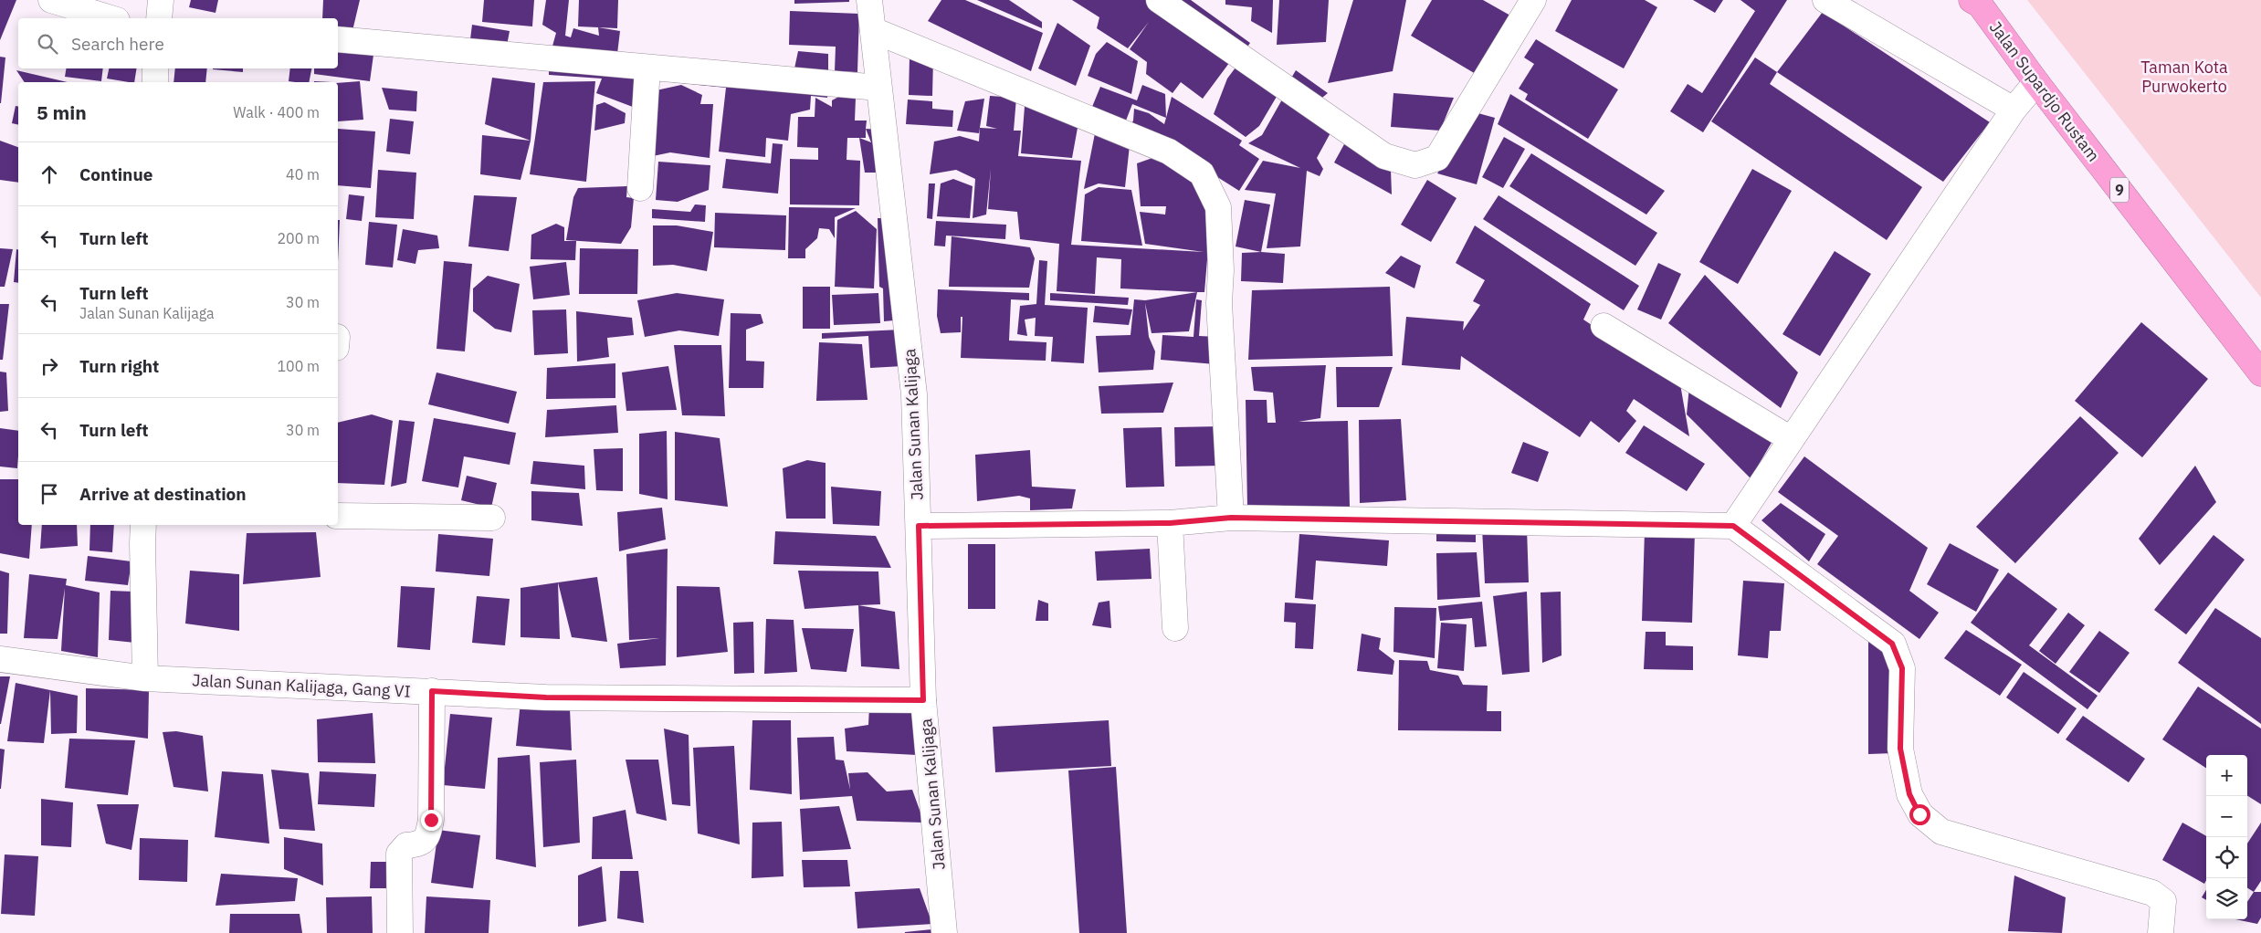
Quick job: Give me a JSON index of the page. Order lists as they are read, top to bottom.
{
  "streets": {
    "highway": ["Jalan Supardjo Rustam", "9"],
    "street": ["Jalan Sunan Kalijaga", "Jalan Sunan Kalijaga, Gang VI"]
  },
  "crossings": [
    ["Jalan Sunan Kalijaga", "Jalan Sunan Kalijaga, Gang VI"]
  ],
  "parks": ["Taman Kota Purwokerto"],
  "page": {
    "search": "Search here",
    "heading": ["5 min", "Walk · 400 m"],
    "list": [
      ["Continue", "40 m"],
      ["Turn left", "200 m"],
      ["Turn left", "Jalan Sunan Kalijaga", "30 m"],
      ["Turn right", "100 m"],
      ["Turn left", "30 m"],
      "Arrive at destination"
    ],
    "map_buttons": ["+", "−"]
  }
}
